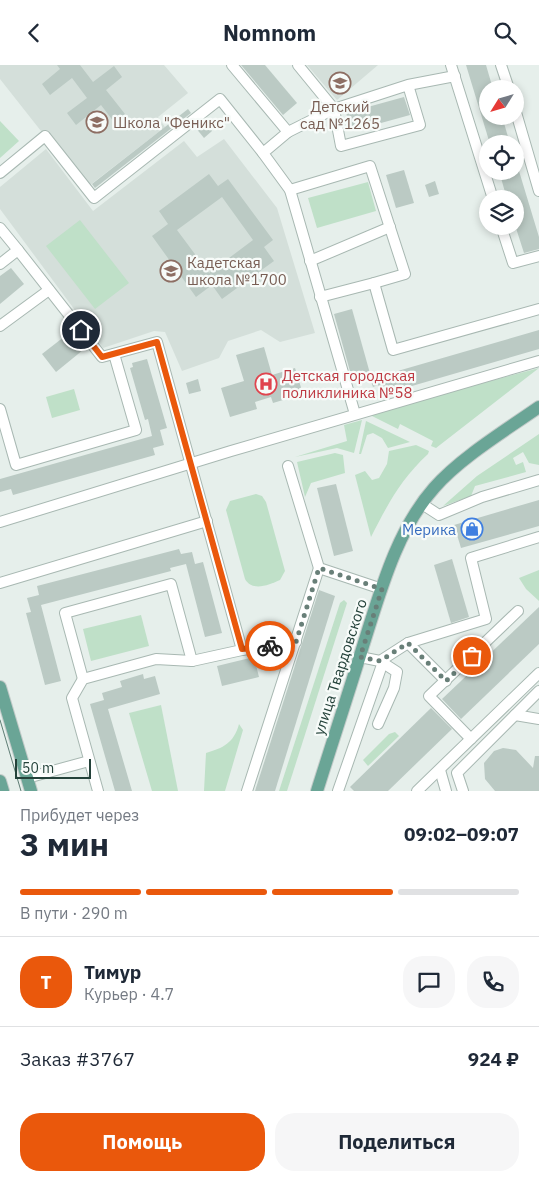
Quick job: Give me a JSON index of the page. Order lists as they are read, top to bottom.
{
  "streets": {
    "main road": ["улица Твардовского"]
  },
  "places": {
    "school or university": ["Детский сад №1265", "Школа \"Феникс\"", "Кадетская школа №1700"],
    "hospital": ["Детская городская поликлиника №58"],
    "shop": ["Мерика"]
  },
  "scale_bar": "50 m",
  "north": "bottom left",
  "page": {
    "header": "Nomnom",
    "scale": "50 m",
    "heading": ["3 мин", "Прибудет через", "09:02–09:07"],
    "panel": [
      "Тимур",
      "Курьер · 4.7",
      "Заказ #3767",
      "924 ₽"
    ],
    "bar": "В пути · 290 m",
    "round": "Т",
    "buttons": ["Помощь", "Поделиться"]
  }
}
